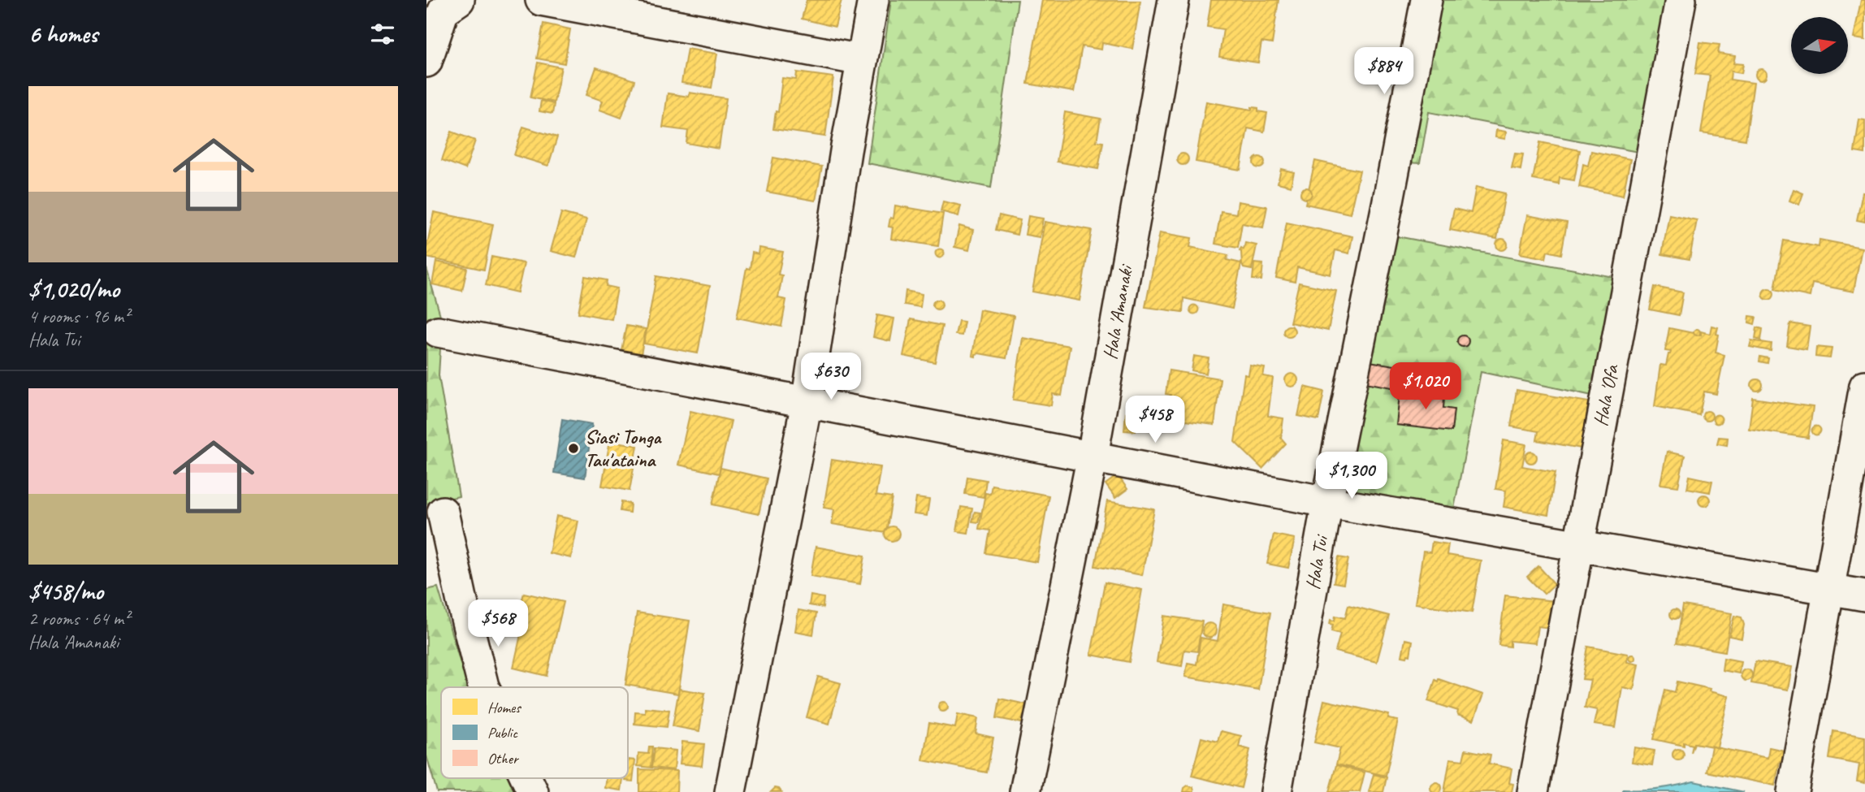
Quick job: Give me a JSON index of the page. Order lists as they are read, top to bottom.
{
  "streets": {
    "street": ["Hala 'Amanaki", "Hala 'Ofa", "Hala Tui"]
  },
  "places": ["Siasi Tonga Tau'ataina"],
  "legend": ["Homes", "Public", "Other"],
  "north": "right",
  "page": {
    "heading": "6 homes",
    "price": [
      "$884",
      "$630",
      "$1,020",
      "$458",
      "$1,300",
      "$568"
    ],
    "list": [
      {
        "name": "$1,020/mo",
        "note": "4 rooms · 96 m² · Hala Tui"
      },
      {
        "name": "$458/mo",
        "note": "2 rooms · 64 m² · Hala 'Amanaki"
      }
    ]
  }
}
